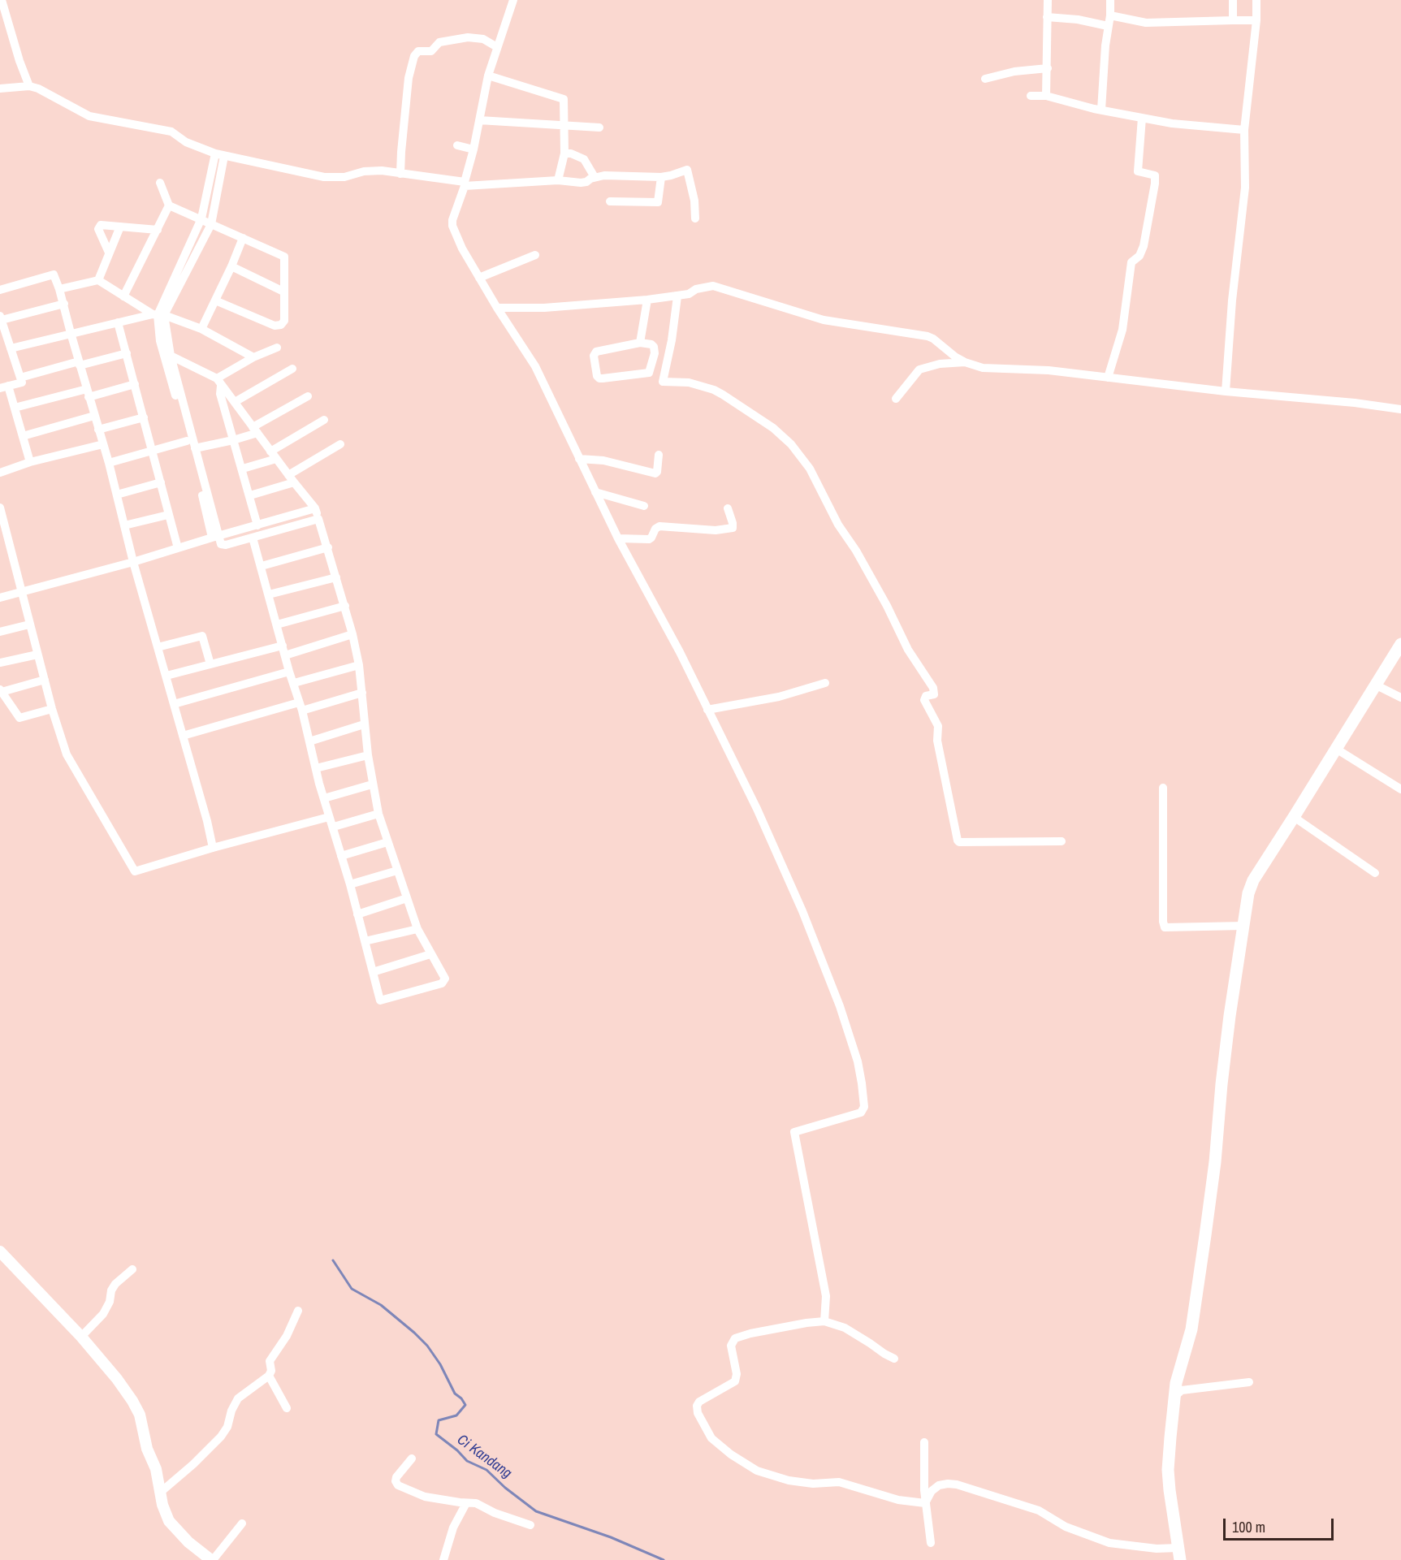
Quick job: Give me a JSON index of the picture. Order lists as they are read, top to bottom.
{
  "water": ["Ci Kandang"],
  "scale_bar": "100 m"
}
